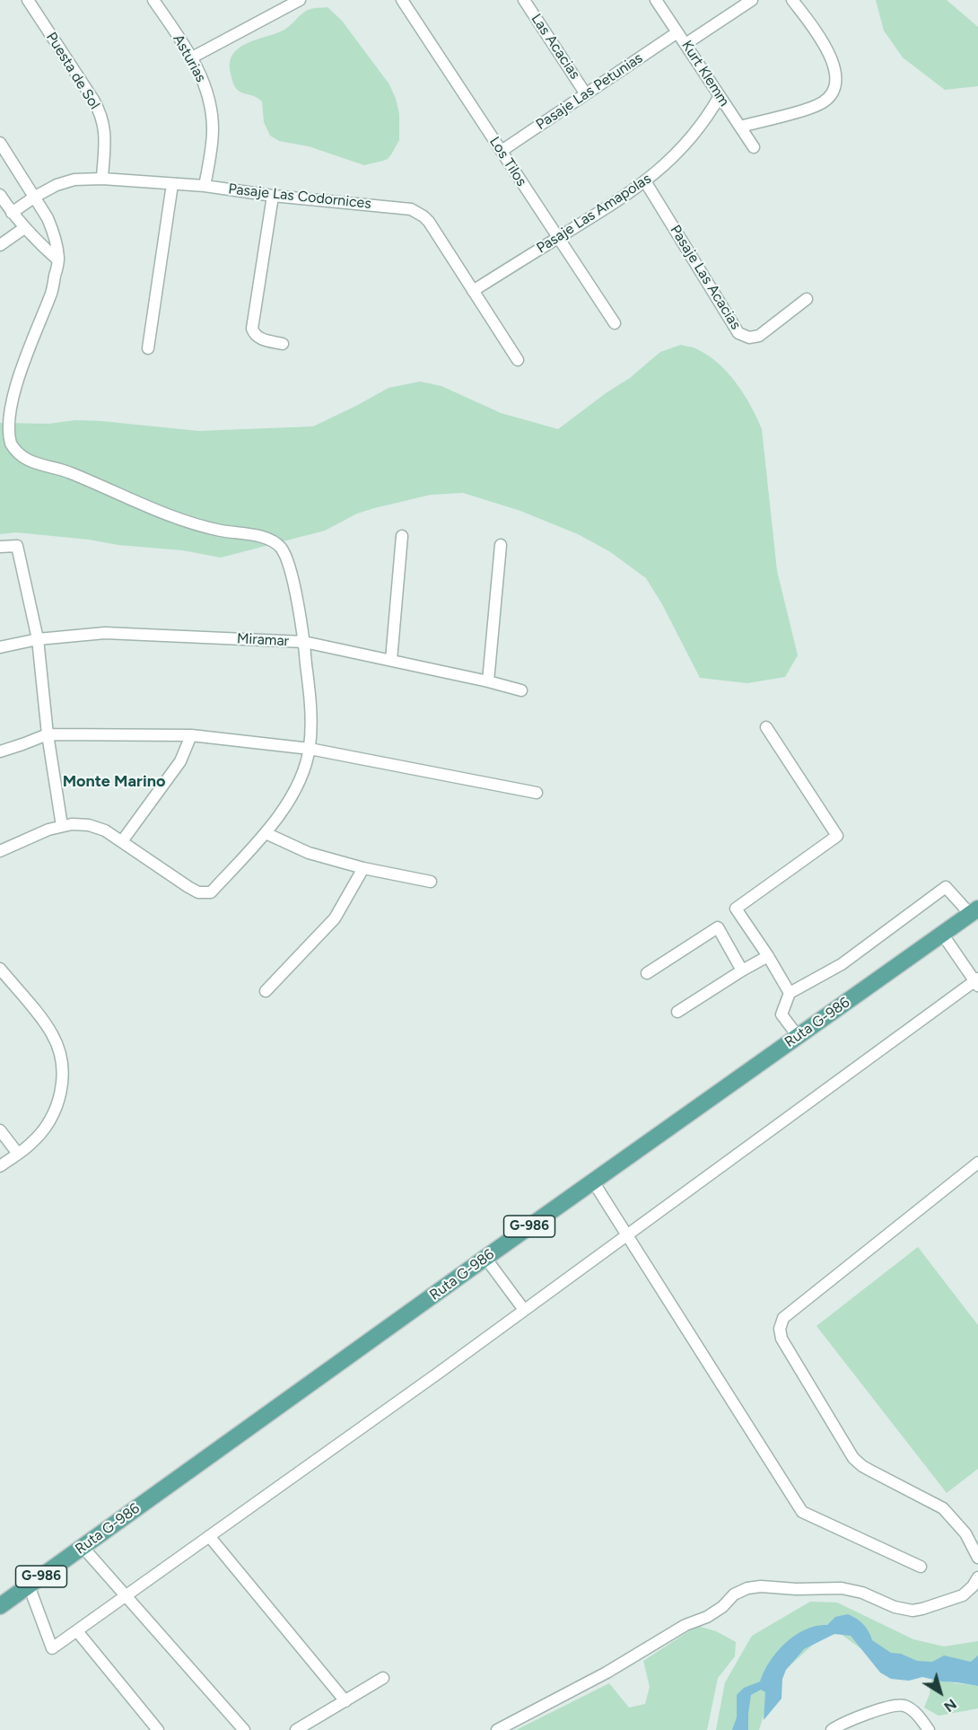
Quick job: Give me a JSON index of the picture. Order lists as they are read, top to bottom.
{
  "streets": {
    "main road": ["Ruta G-986", "G-986"],
    "street": [
      "Las Acacias",
      "Asturias",
      "Puesta de Sol",
      "Kurt Klemm",
      "Pasaje Las Petunias",
      "Los Tilos",
      "Pasaje Las Codornices",
      "Pasaje Las Amapolas",
      "Pasaje Las Acacias",
      "Miramar"
    ]
  },
  "crossings": [
    ["Las Acacias", "Pasaje Las Petunias"],
    ["Asturias", "Pasaje Las Codornices"],
    ["Puesta de Sol", "Pasaje Las Codornices"],
    ["Kurt Klemm", "Pasaje Las Petunias"],
    ["Kurt Klemm", "Pasaje Las Amapolas"],
    ["Pasaje Las Petunias", "Los Tilos"],
    ["Los Tilos", "Pasaje Las Amapolas"],
    ["Pasaje Las Codornices", "Pasaje Las Amapolas"],
    ["Pasaje Las Amapolas", "Pasaje Las Acacias"]
  ],
  "districts": ["Monte Marino"],
  "north": "bottom right"
}
